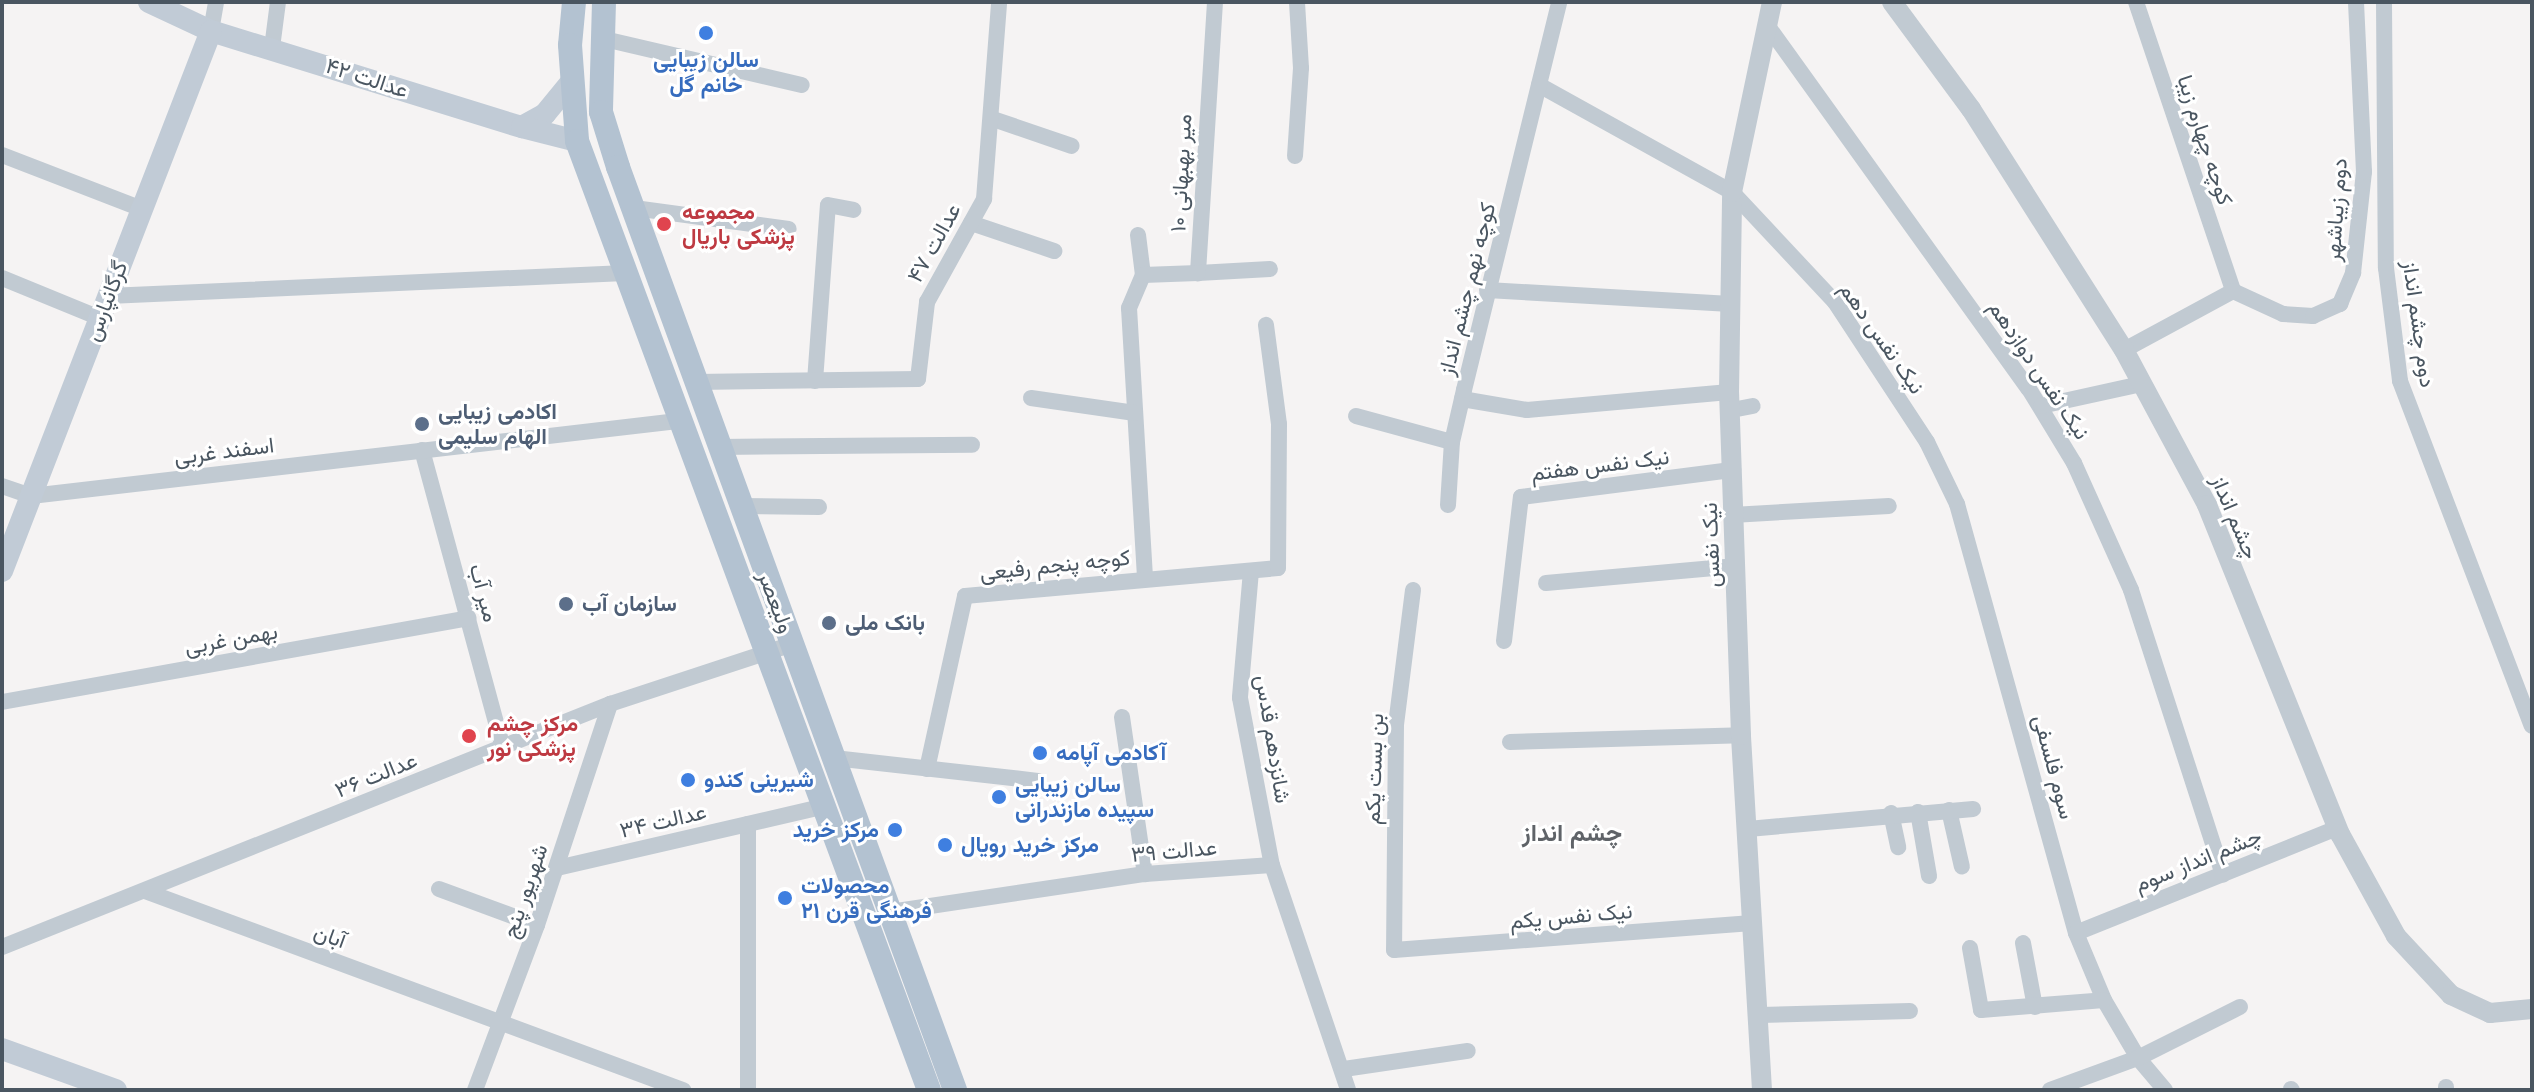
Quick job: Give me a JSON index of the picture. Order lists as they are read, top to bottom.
{
  "streets": {
    "main road": ["عدالت ۴۲", "گرگانپارس", "ولیعصر"],
    "street": [
      "کوچه چهارم زیبا",
      "۱۰ میر بهبهانی",
      "دوم زیباشهر",
      "عدالت ۴۷",
      "کوچه نهم چشم انداز",
      "دوم چشم انداز",
      "نیک نفس دهم",
      "نیک نفس دوازدهم",
      "اسفند غربی",
      "نیک نفس هفتم",
      "چشم انداز",
      "نیک نفس",
      "کوچه پنجم رفیعی",
      "میر آب",
      "بهمن غربی",
      "شانزدهم قدس",
      "سوم فلسفی",
      "بن بست یکم",
      "عدالت ۳۶",
      "عدالت ۳۴",
      "عدالت ۳۹",
      "چشم انداز سوم",
      "شهریور پنج",
      "نیک نفس یکم",
      "آبان"
    ]
  },
  "crossings": [
    ["عدالت ۴۲", "گرگانپارس"],
    ["عدالت ۴۲", "ولیعصر"],
    ["کوچه چهارم زیبا", "دوم زیباشهر"],
    ["عدالت ۴۷", "ولیعصر"],
    ["کوچه نهم چشم انداز", "نیک نفس دهم"],
    ["گرگانپارس", "اسفند غربی"],
    ["نیک نفس دهم", "نیک نفس"],
    ["نیک نفس دهم", "سوم فلسفی"],
    ["نیک نفس دوازدهم", "نیک نفس"],
    ["نیک نفس دوازدهم", "چشم انداز سوم"],
    ["اسفند غربی", "میر آب"],
    ["اسفند غربی", "ولیعصر"],
    ["نیک نفس هفتم", "نیک نفس"],
    ["چشم انداز", "چشم انداز سوم"],
    ["نیک نفس", "نیک نفس یکم"],
    ["کوچه پنجم رفیعی", "شانزدهم قدس"],
    ["میر آب", "بهمن غربی"],
    ["میر آب", "عدالت ۳۶"],
    ["ولیعصر", "عدالت ۳۶"],
    ["ولیعصر", "عدالت ۳۴"],
    ["ولیعصر", "عدالت ۳۹"],
    ["شانزدهم قدس", "عدالت ۳۹"],
    ["سوم فلسفی", "چشم انداز سوم"],
    ["بن بست یکم", "نیک نفس یکم"],
    ["عدالت ۳۶", "شهریور پنج"],
    ["عدالت ۳۶", "آبان"],
    ["عدالت ۳۴", "شهریور پنج"],
    ["شهریور پنج", "آبان"]
  ],
  "districts": ["چشم انداز"],
  "places": [
    "سالن زیبایی خانم گل",
    "مجموعه پزشکی باریال",
    "اکادمی زیبایی الهام سلیمی",
    "سازمان آب",
    "بانک ملی",
    "مرکز چشم پزشکی نور",
    "آکادمی آپامه",
    "شیرینی کندو",
    "سالن زیبایی سپیده مازندرانی",
    "مرکز خرید",
    "مرکز خرید رویال",
    "محصولات فرهنگی قرن ۲۱"
  ]
}
